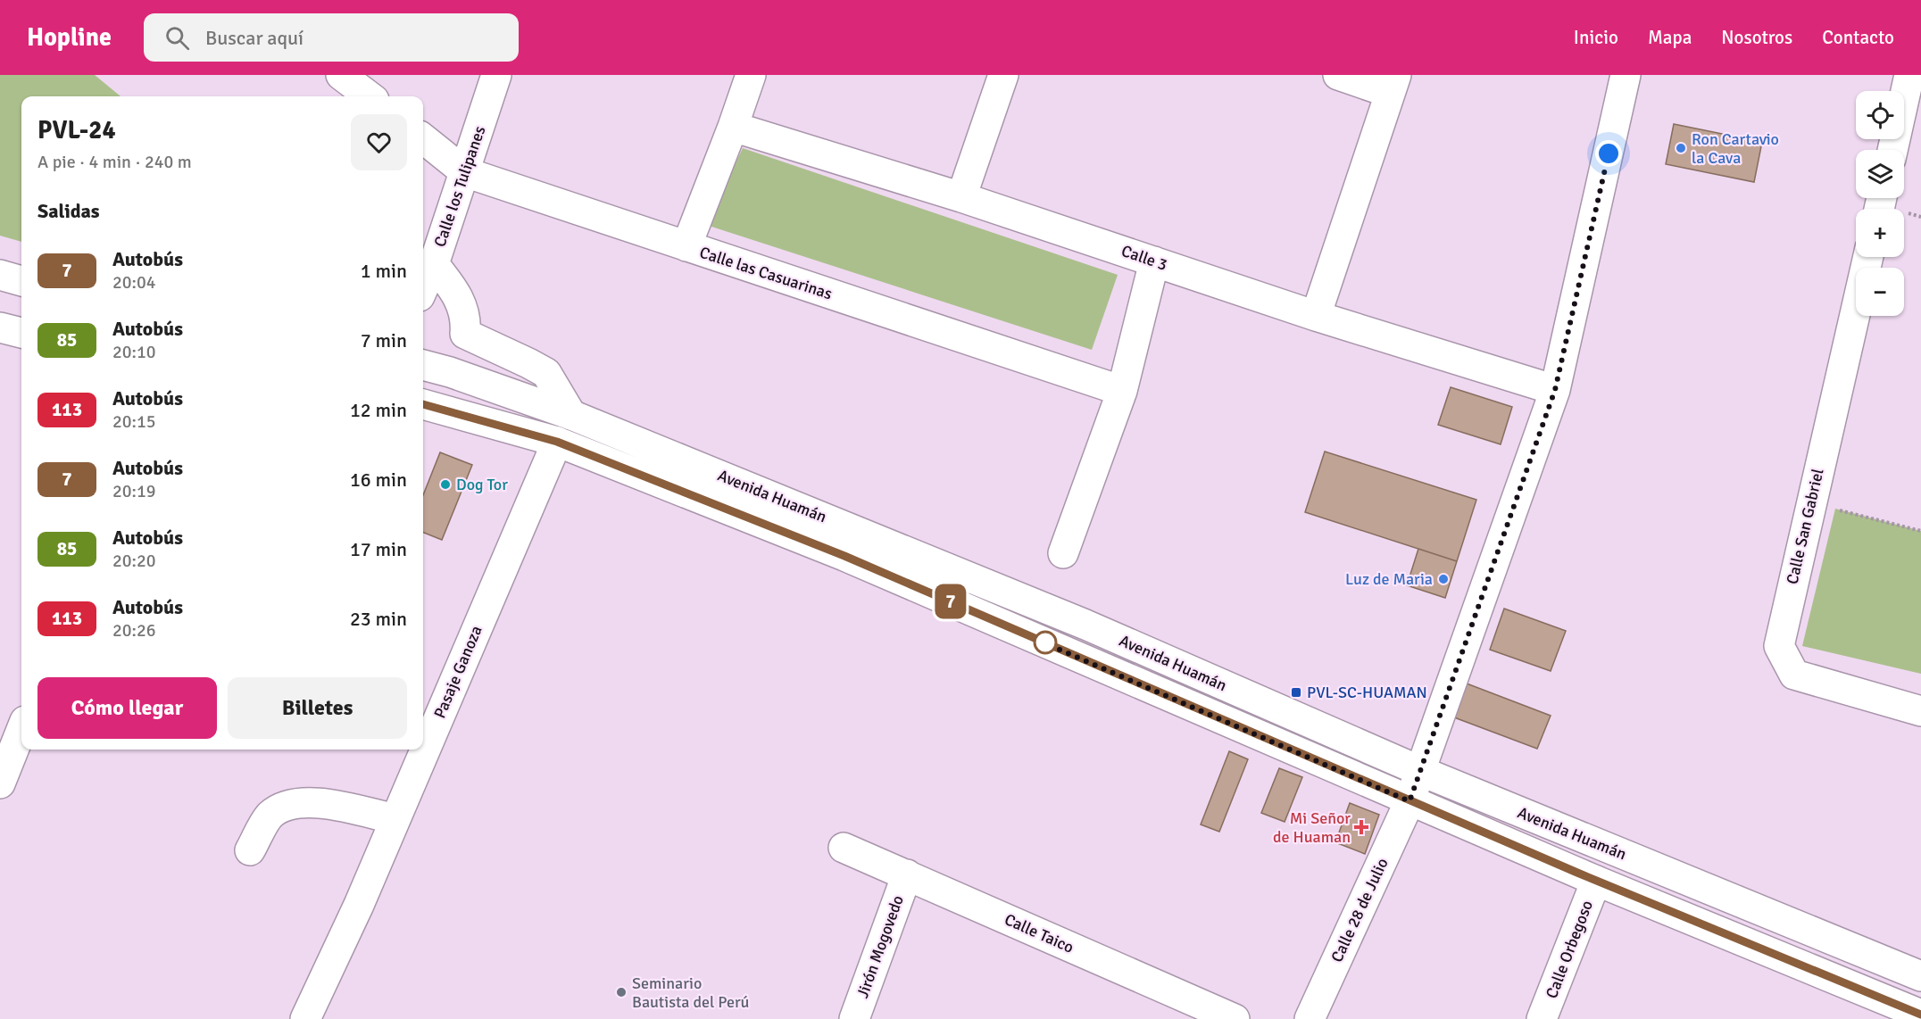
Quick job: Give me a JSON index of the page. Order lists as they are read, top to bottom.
{
  "streets": {
    "street": [
      "Calle los Tulipanes",
      "Calle 3",
      "Calle las Casuarinas",
      "Avenida Huamán",
      "Calle San Gabriel",
      "Pasaje Ganoza",
      "Calle 28 de Julio",
      "Calle Taico",
      "Jirón Mogovedo",
      "Calle Orbegoso"
    ]
  },
  "crossings": [
    ["Calle los Tulipanes", "Calle las Casuarinas"],
    ["Calle 3", "Calle 28 de Julio"],
    ["Avenida Huamán", "Pasaje Ganoza"],
    ["Avenida Huamán", "Calle 28 de Julio"],
    ["Avenida Huamán", "Calle Orbegoso"],
    ["Calle Taico", "Jirón Mogovedo"]
  ],
  "places": {
    "other": [
      "Ron Cartavio la Cava",
      "Dog Tor",
      "Luz de Maria",
      "Seminario Bautista del Perú"
    ],
    "transit": ["PVL-SC-HUAMAN"],
    "health": ["Mi Señor de Huaman"]
  },
  "lines": ["bus line 7"],
  "page": {
    "header": "Hopline",
    "search": "Buscar aquí",
    "nav": [
      "Inicio",
      "Mapa",
      "Nosotros",
      "Contacto"
    ],
    "on_map": "7",
    "map_buttons": ["+", "−"],
    "heading": [
      ["PVL-24", "A pie · 4 min · 240 m"],
      "Salidas"
    ],
    "list": [
      {
        "mark": "7",
        "name": "Autobús",
        "note": "20:04",
        "value": "1 min"
      },
      {
        "mark": "85",
        "name": "Autobús",
        "note": "20:10",
        "value": "7 min"
      },
      {
        "mark": "113",
        "name": "Autobús",
        "note": "20:15",
        "value": "12 min"
      },
      {
        "mark": "7",
        "name": "Autobús",
        "note": "20:19",
        "value": "16 min"
      },
      {
        "mark": "85",
        "name": "Autobús",
        "note": "20:20",
        "value": "17 min"
      },
      {
        "mark": "113",
        "name": "Autobús",
        "note": "20:26",
        "value": "23 min"
      }
    ],
    "buttons": ["Cómo llegar", "Billetes"]
  }
}
